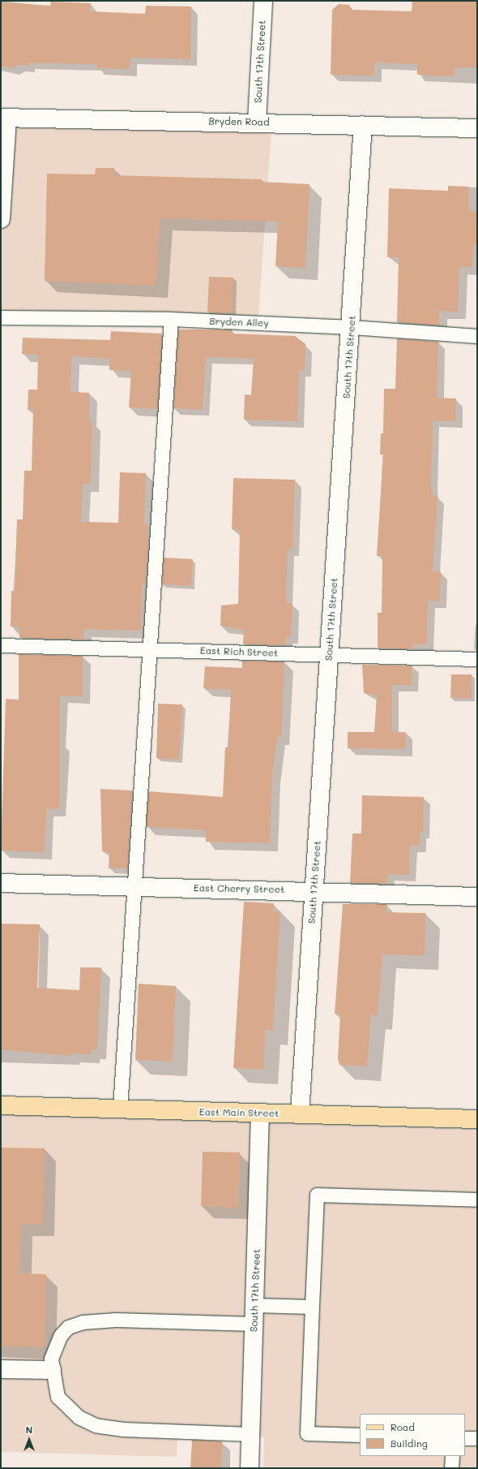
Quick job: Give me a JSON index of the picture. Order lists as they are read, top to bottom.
{
  "streets": {
    "main road": ["East Main Street"],
    "street": ["South 17th Street", "Bryden Road", "East Cherry Street"],
    "lane": ["Bryden Alley", "East Rich Street"]
  },
  "crossings": [
    ["South 17th Street", "Bryden Road"],
    ["South 17th Street", "Bryden Alley"],
    ["South 17th Street", "East Rich Street"],
    ["South 17th Street", "East Cherry Street"],
    ["South 17th Street", "East Main Street"]
  ],
  "legend": ["Road", "Building"],
  "north": "top"
}
